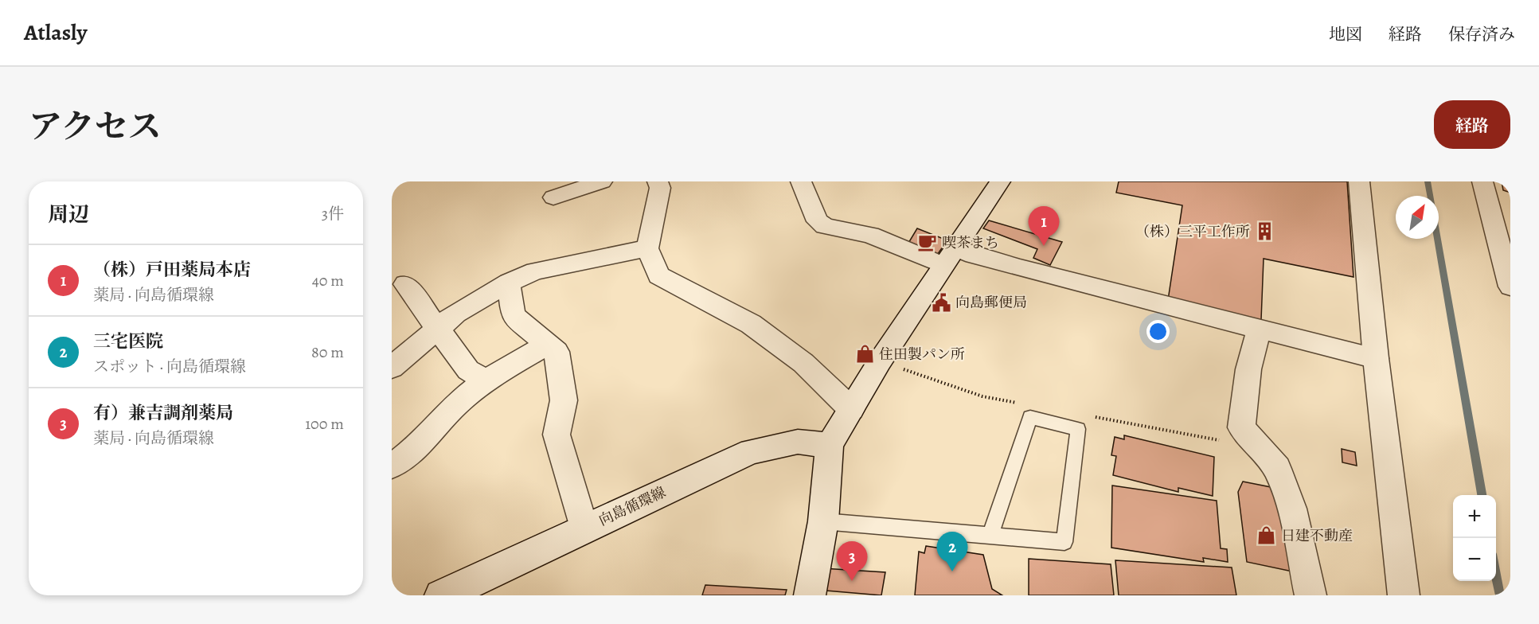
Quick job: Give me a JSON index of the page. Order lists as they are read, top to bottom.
{
  "streets": {
    "street": ["向島循環線"]
  },
  "places": {
    "building": ["（株）三平工作所"],
    "cafe": ["喫茶まち"],
    "public building": ["向島郵便局"],
    "shop": ["住田製パン所", "日建不動産"]
  },
  "north": "top right",
  "page": {
    "header": "Atlasly",
    "nav": ["地図", "経路", "保存済み"],
    "title": "アクセス",
    "buttons": "経路",
    "heading": ["周辺", "3件"],
    "pins": ["1", "2", "3"],
    "list": [
      {
        "mark": "1",
        "name": "（株）戸田薬局本店",
        "note": "薬局 · 向島循環線",
        "value": "40 m"
      },
      {
        "mark": "2",
        "name": "三宅医院",
        "note": "スポット · 向島循環線",
        "value": "80 m"
      },
      {
        "mark": "3",
        "name": "有）兼吉調剤薬局",
        "note": "薬局 · 向島循環線",
        "value": "100 m"
      }
    ],
    "map_buttons": ["+", "−"]
  }
}
